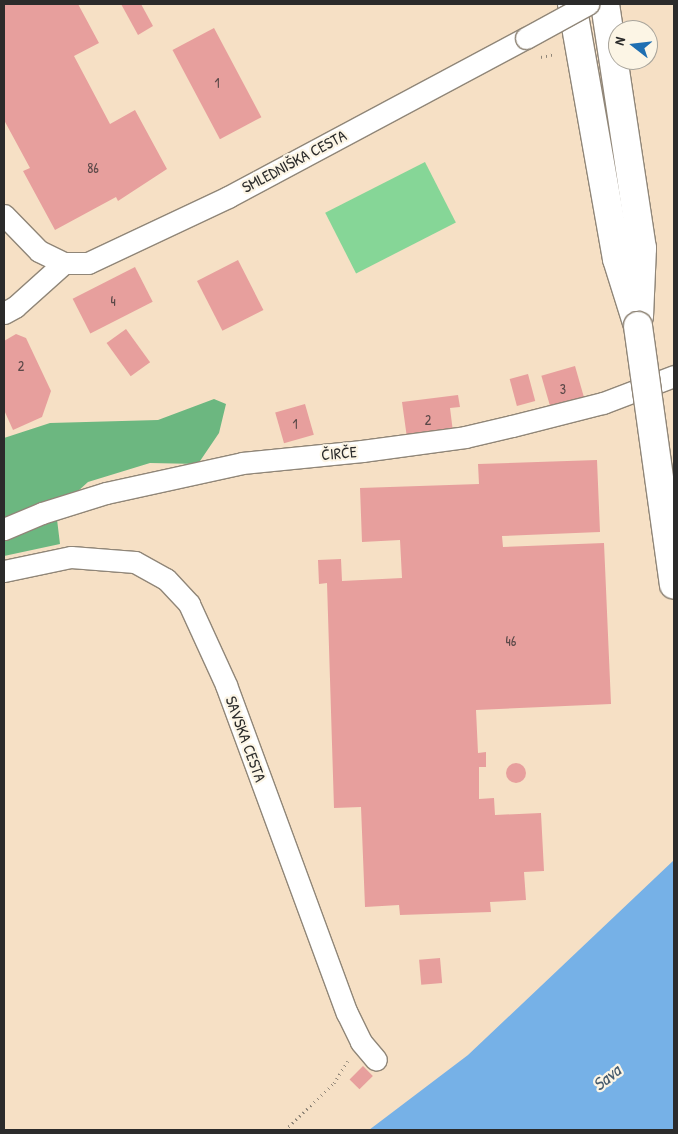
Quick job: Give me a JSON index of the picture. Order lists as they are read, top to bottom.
{
  "streets": {
    "street": ["SMLEDNIŠKA CESTA", "ČIRČE", "SAVSKA CESTA"]
  },
  "water": ["Sava"],
  "house_numbers": [
    "1",
    "86",
    "4",
    "2",
    "3",
    "2",
    "1",
    "46"
  ],
  "north": "left"
}
